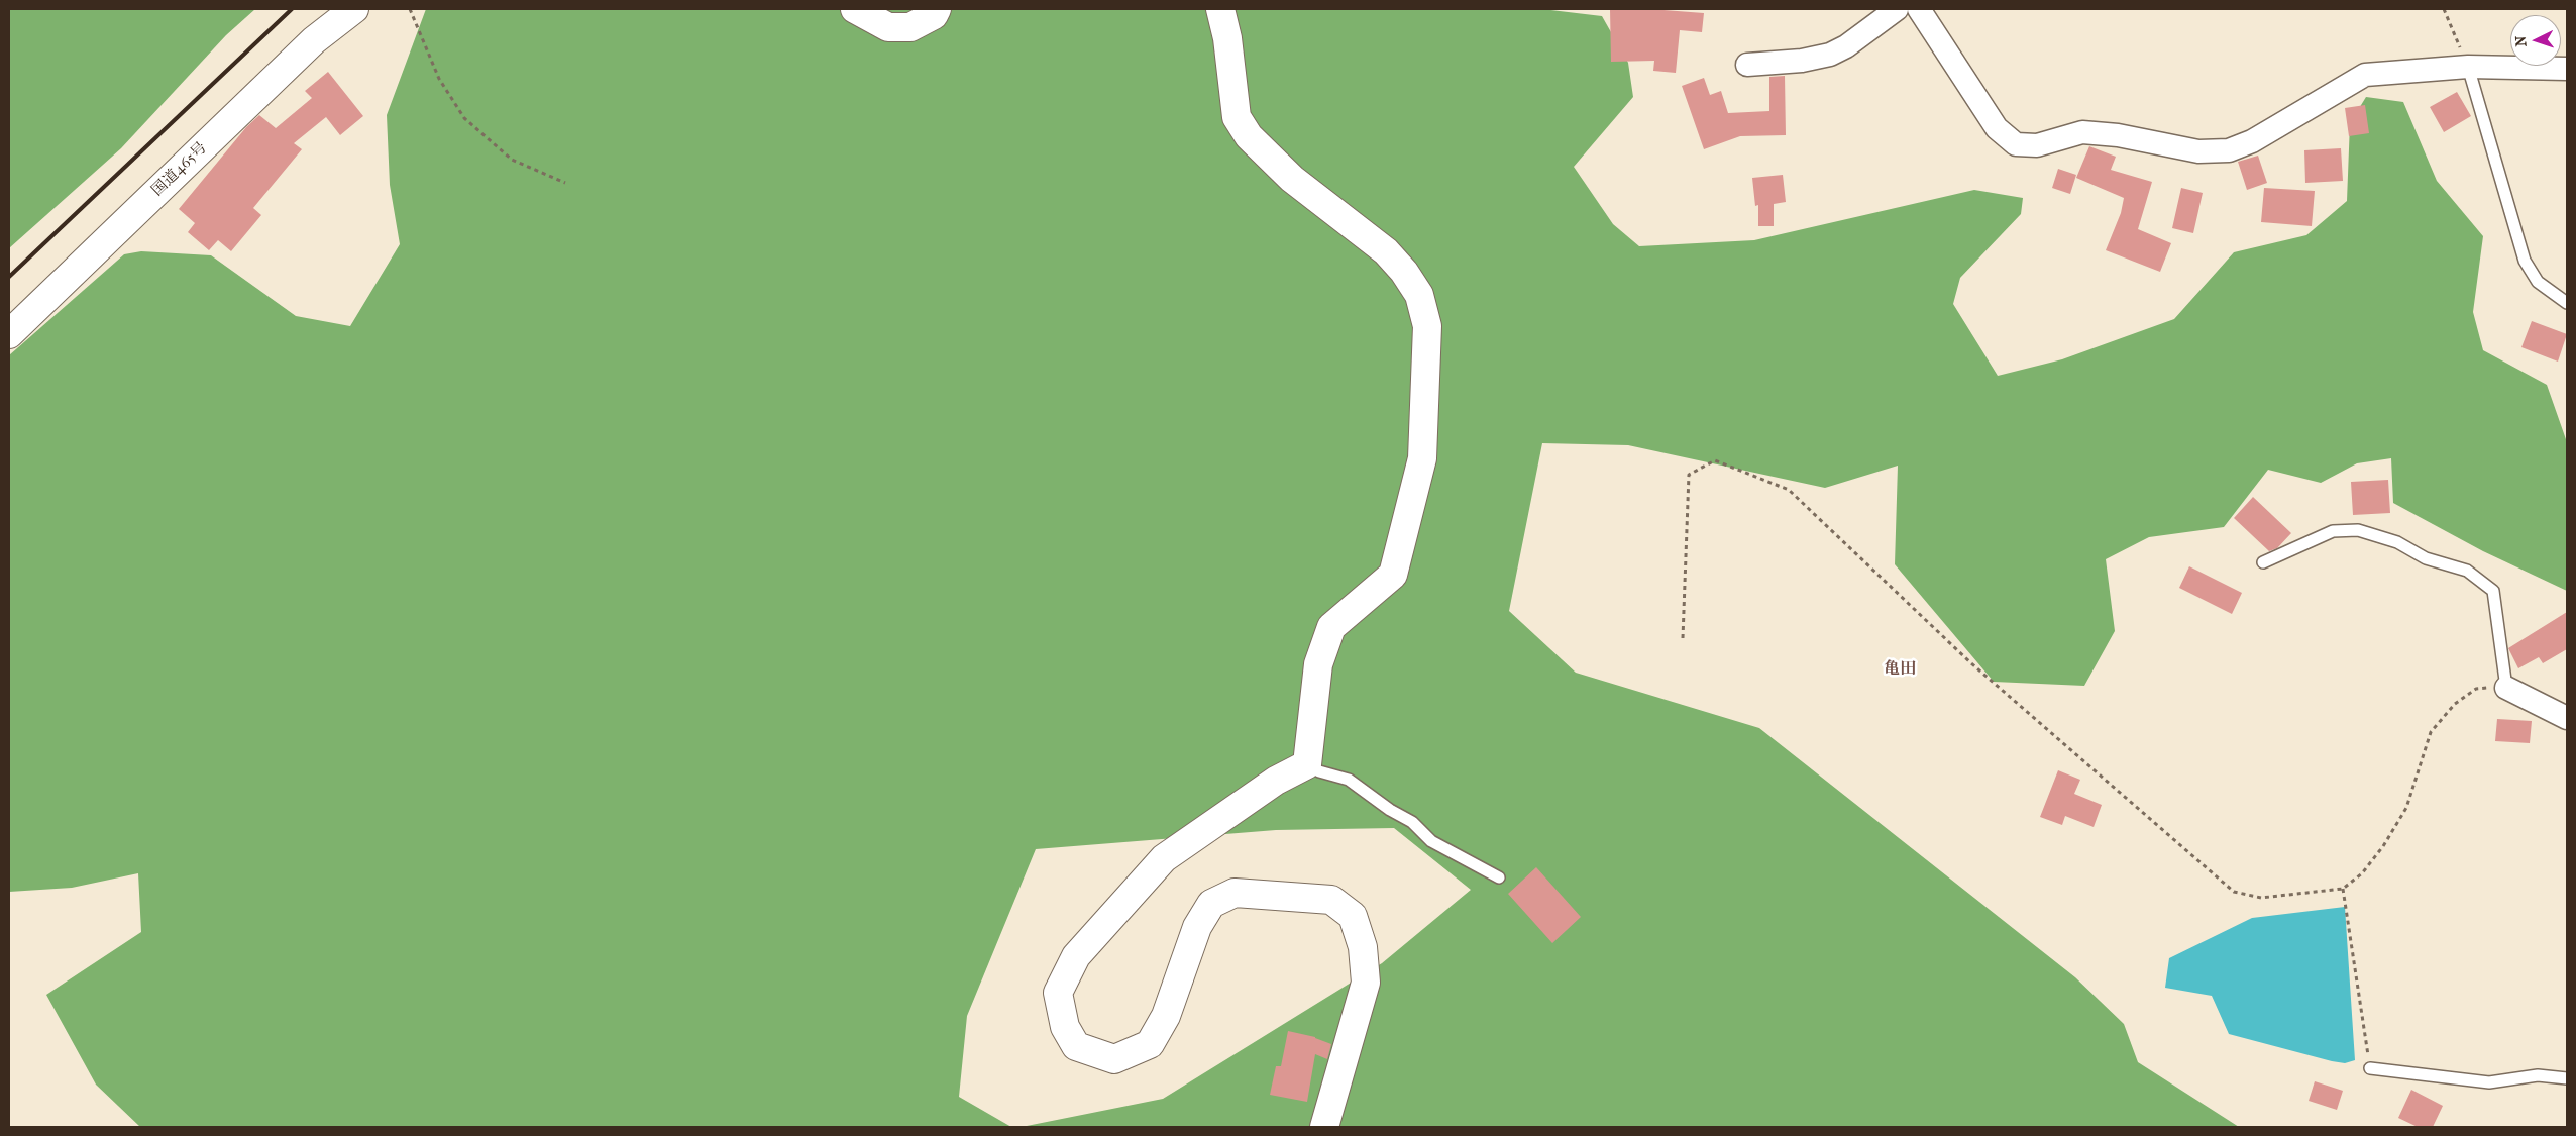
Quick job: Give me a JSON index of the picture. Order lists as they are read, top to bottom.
{
  "streets": {
    "main road": ["国道465号"]
  },
  "districts": ["亀田"],
  "north": "left"
}
